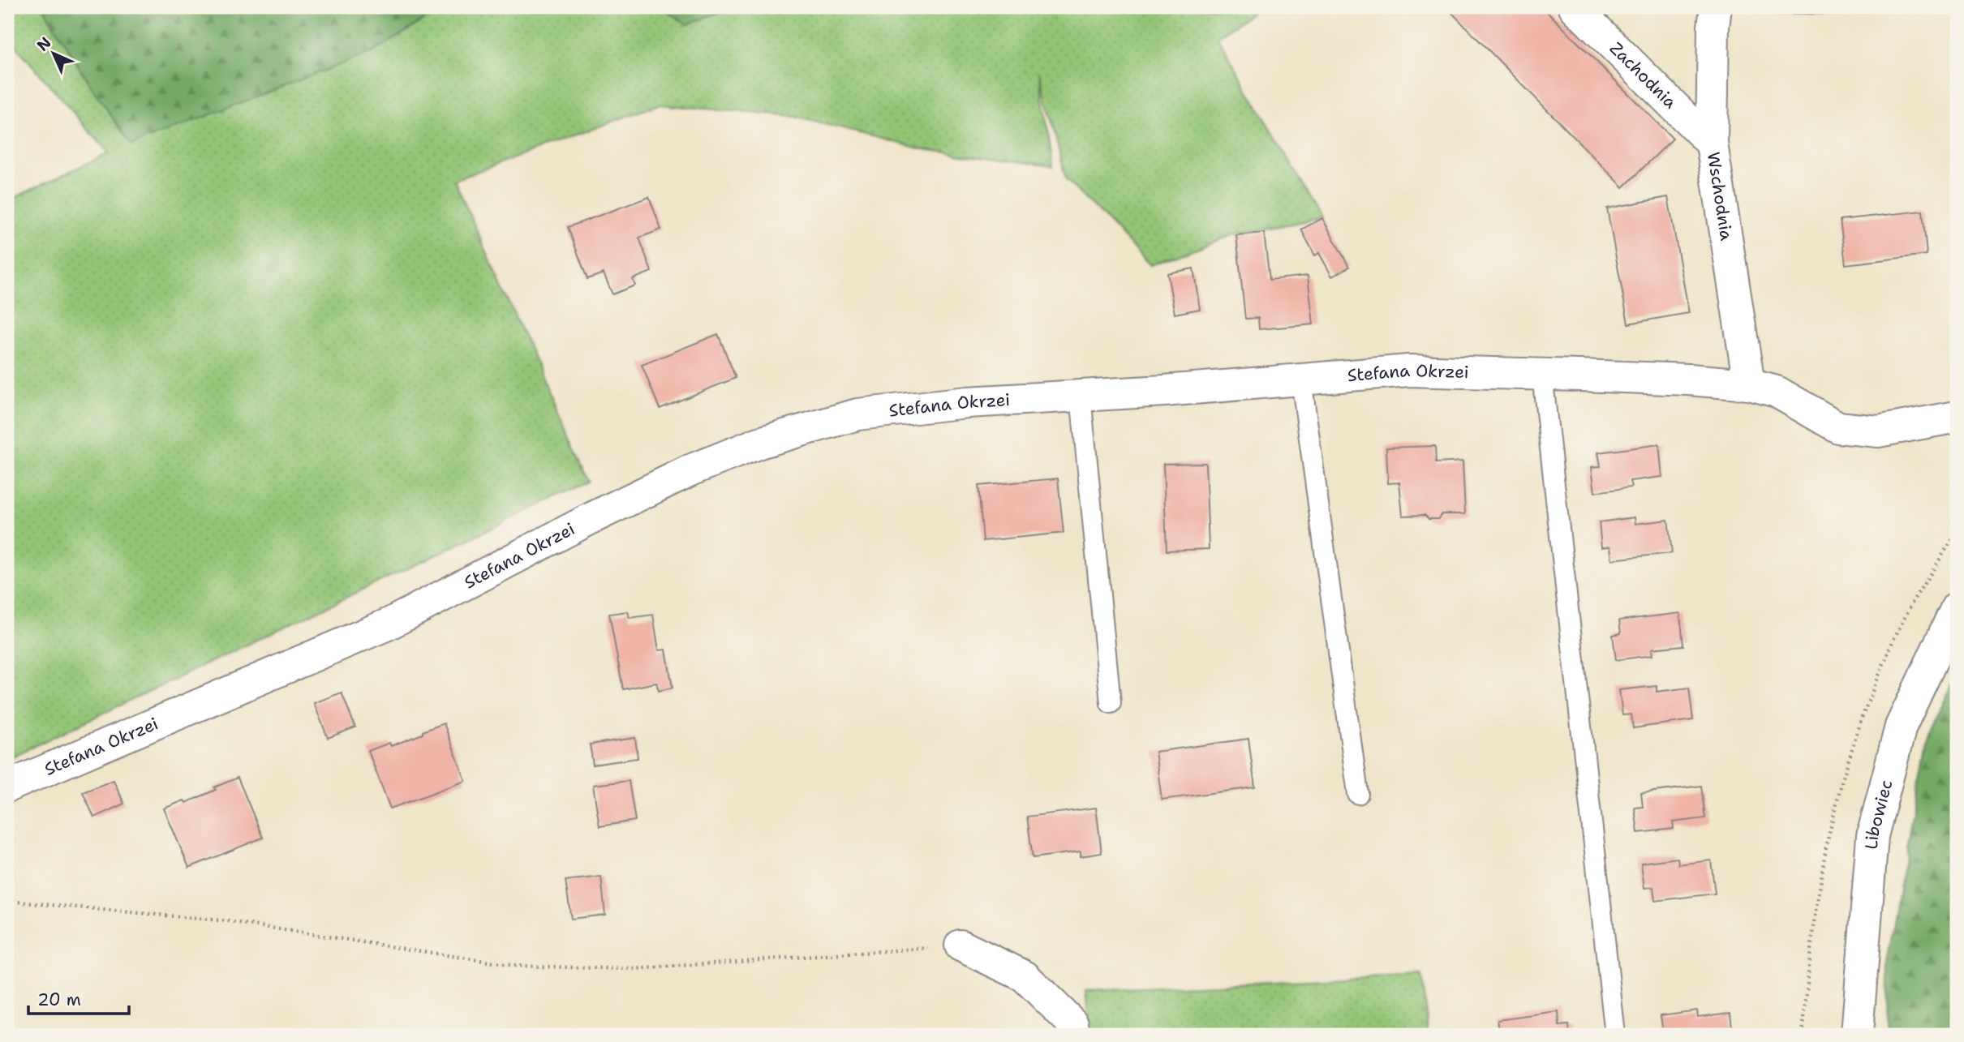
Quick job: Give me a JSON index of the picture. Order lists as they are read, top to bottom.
{
  "streets": {
    "street": [
      "Zachodnia",
      "Wschodnia",
      "Stefana Okrzei",
      "Libowiec"
    ]
  },
  "crossings": [
    ["Zachodnia", "Wschodnia"],
    ["Wschodnia", "Stefana Okrzei"]
  ],
  "scale_bar": "20 m",
  "north": "top left"
}
